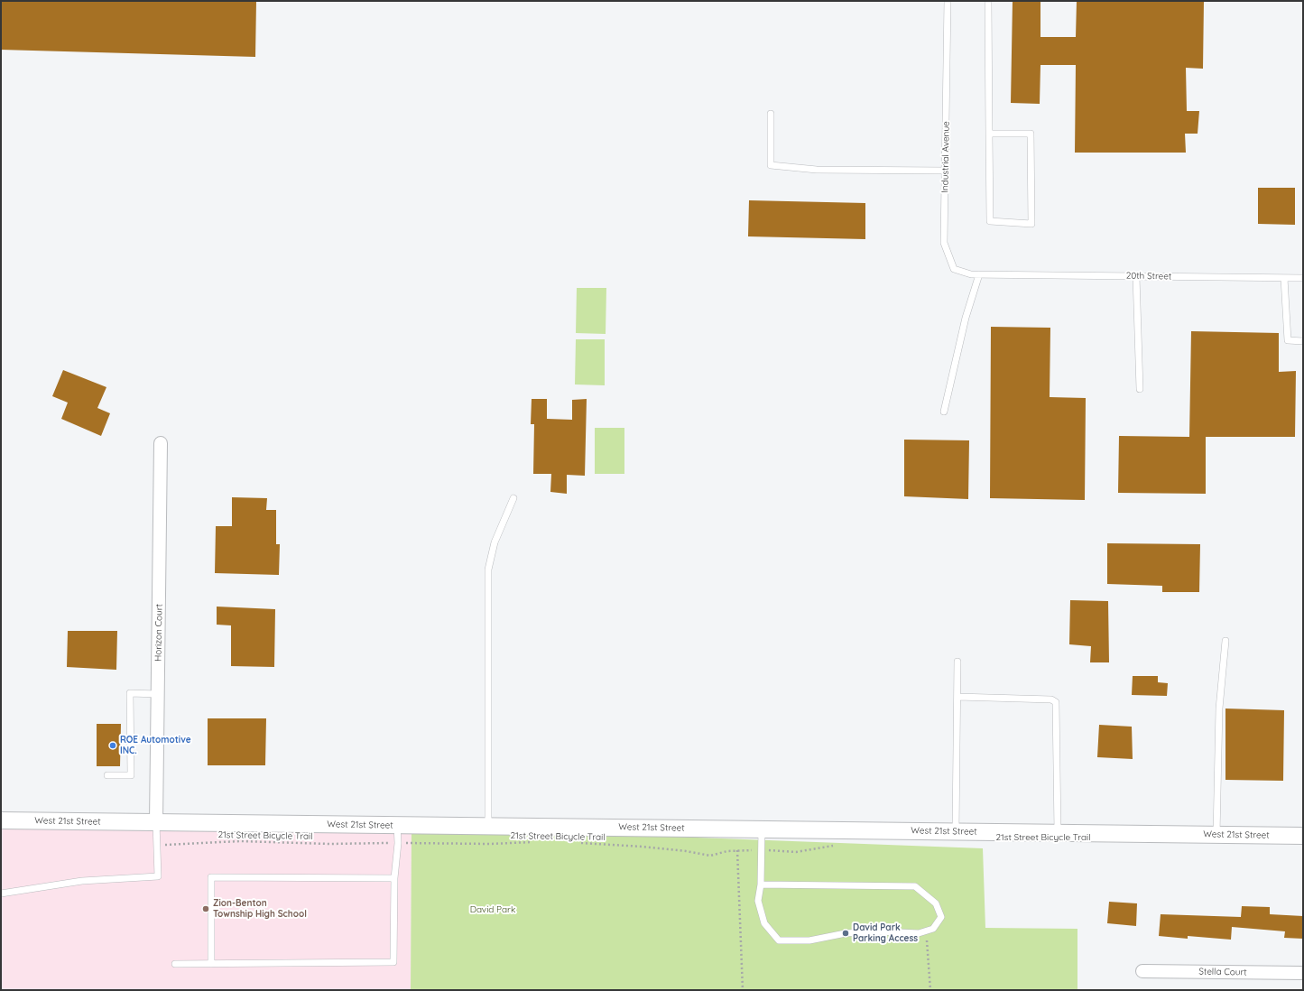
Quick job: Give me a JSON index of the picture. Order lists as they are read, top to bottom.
{
  "streets": {
    "street": ["Horizon Court", "West 21st Street", "Stella Court"],
    "lane": ["Industrial Avenue", "20th Street"],
    "path": ["21st Street Bicycle Trail"]
  },
  "crossings": [
    ["Industrial Avenue", "20th Street"],
    ["Horizon Court", "West 21st Street"]
  ],
  "parks": ["David Park"],
  "places": ["ROE Automotive INC.", "Zion-Benton Township High School", "David Park Parking Access"]
}
